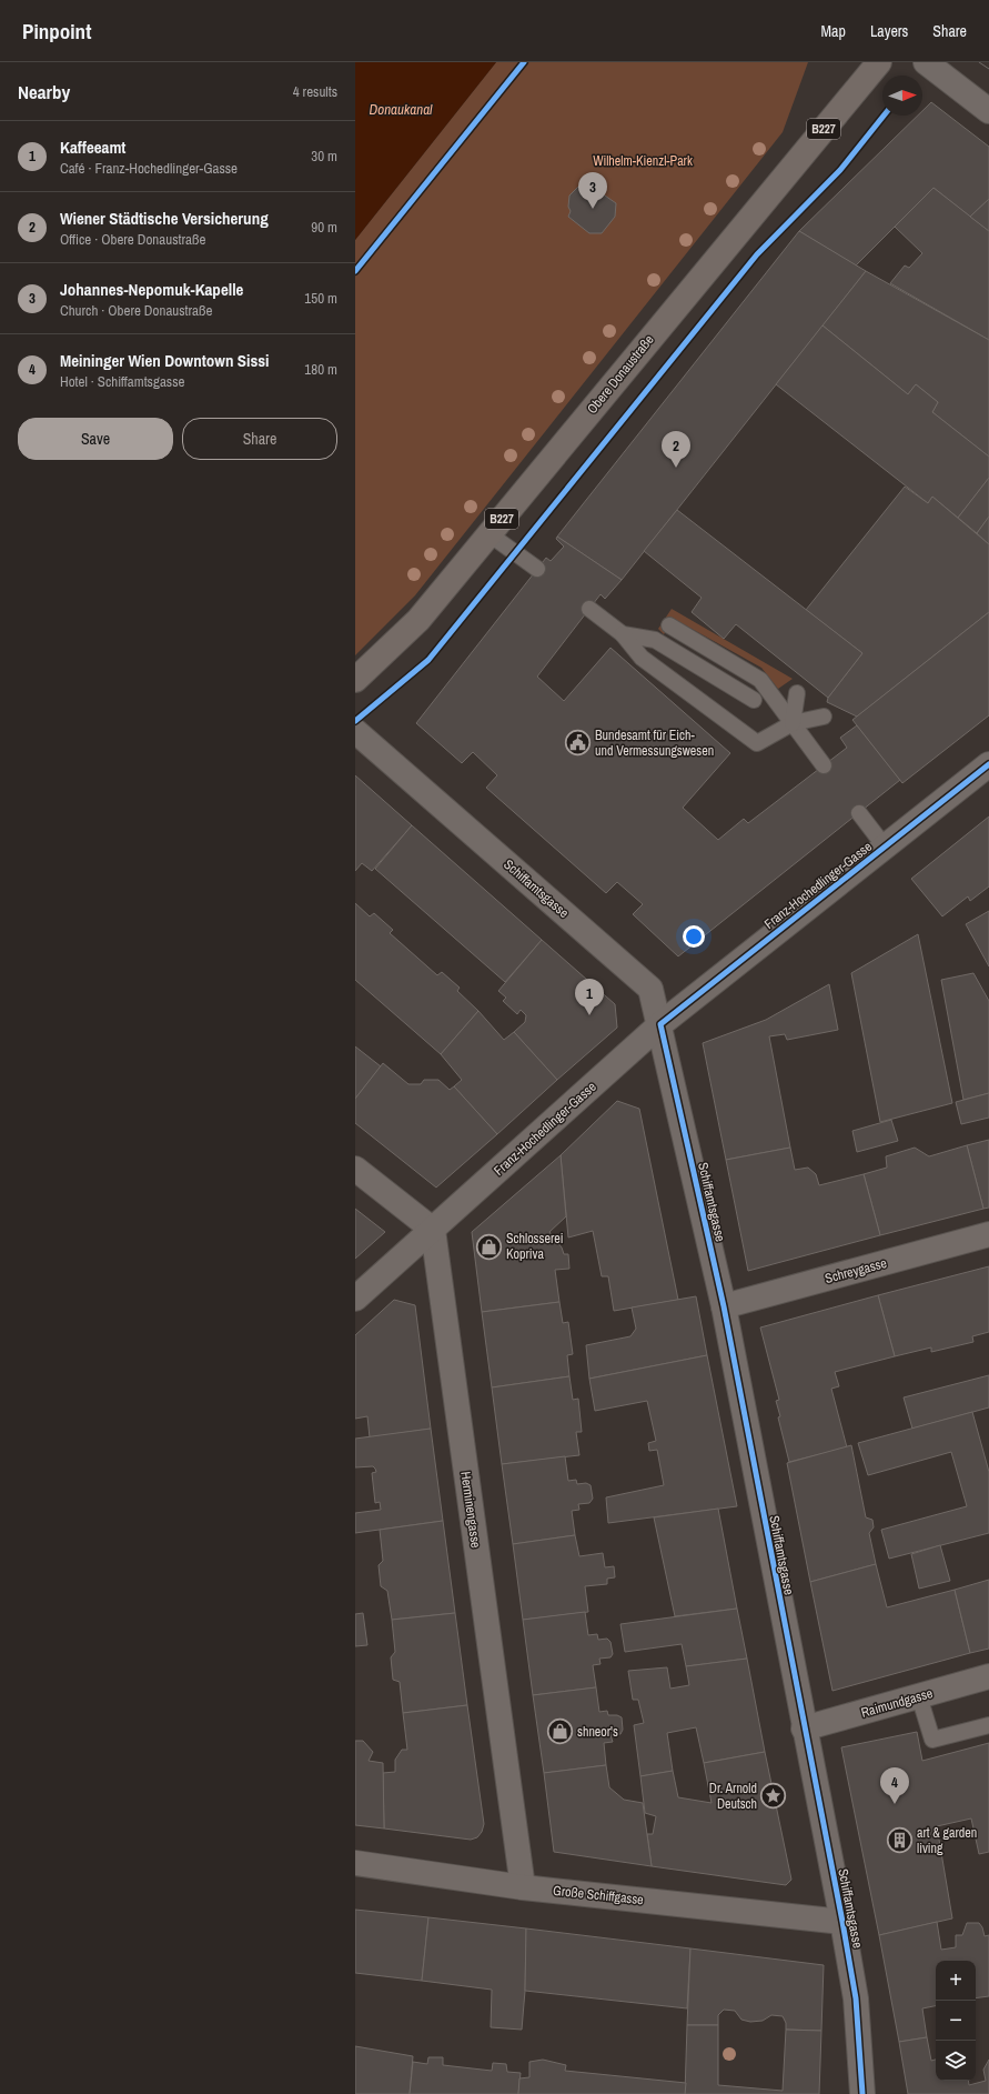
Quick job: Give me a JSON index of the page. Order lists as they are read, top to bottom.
{
  "streets": {
    "main road": ["B227", "Obere Donaustraße"],
    "street": [
      "Franz-Hochedlinger-Gasse",
      "Schiffamtsgasse",
      "Schreygasse",
      "Herminengasse",
      "Raimundgasse",
      "Große Schiffgasse"
    ]
  },
  "crossings": [
    ["Franz-Hochedlinger-Gasse", "Schiffamtsgasse"],
    ["Franz-Hochedlinger-Gasse", "Herminengasse"],
    ["Schiffamtsgasse", "Schreygasse"],
    ["Schiffamtsgasse", "Raimundgasse"],
    ["Schiffamtsgasse", "Große Schiffgasse"],
    ["Herminengasse", "Große Schiffgasse"]
  ],
  "water": ["Donaukanal"],
  "parks": ["Wilhelm-Kienzl-Park"],
  "places": {
    "public building": ["Bundesamt für Eich- und Vermessungswesen"],
    "shop": ["Schlosserei Kopriva", "shneor's"],
    "place": ["Dr. Arnold Deutsch"],
    "building": ["art & garden living"]
  },
  "north": "right",
  "page": {
    "header": "Pinpoint",
    "nav": ["Map", "Layers", "Share"],
    "heading": ["Nearby", "4 results"],
    "list": [
      {
        "mark": "1",
        "name": "Kaffeeamt",
        "note": "Café · Franz-Hochedlinger-Gasse",
        "value": "30 m"
      },
      {
        "mark": "2",
        "name": "Wiener Städtische Versicherung",
        "note": "Office · Obere Donaustraße",
        "value": "90 m"
      },
      {
        "mark": "3",
        "name": "Johannes-Nepomuk-Kapelle",
        "note": "Church · Obere Donaustraße",
        "value": "150 m"
      },
      {
        "mark": "4",
        "name": "Meininger Wien Downtown Sissi",
        "note": "Hotel · Schiffamtsgasse",
        "value": "180 m"
      }
    ],
    "pins": [
      "3",
      "2",
      "1",
      "4"
    ],
    "buttons": ["Save", "Share"],
    "map_buttons": ["+", "−"]
  }
}
